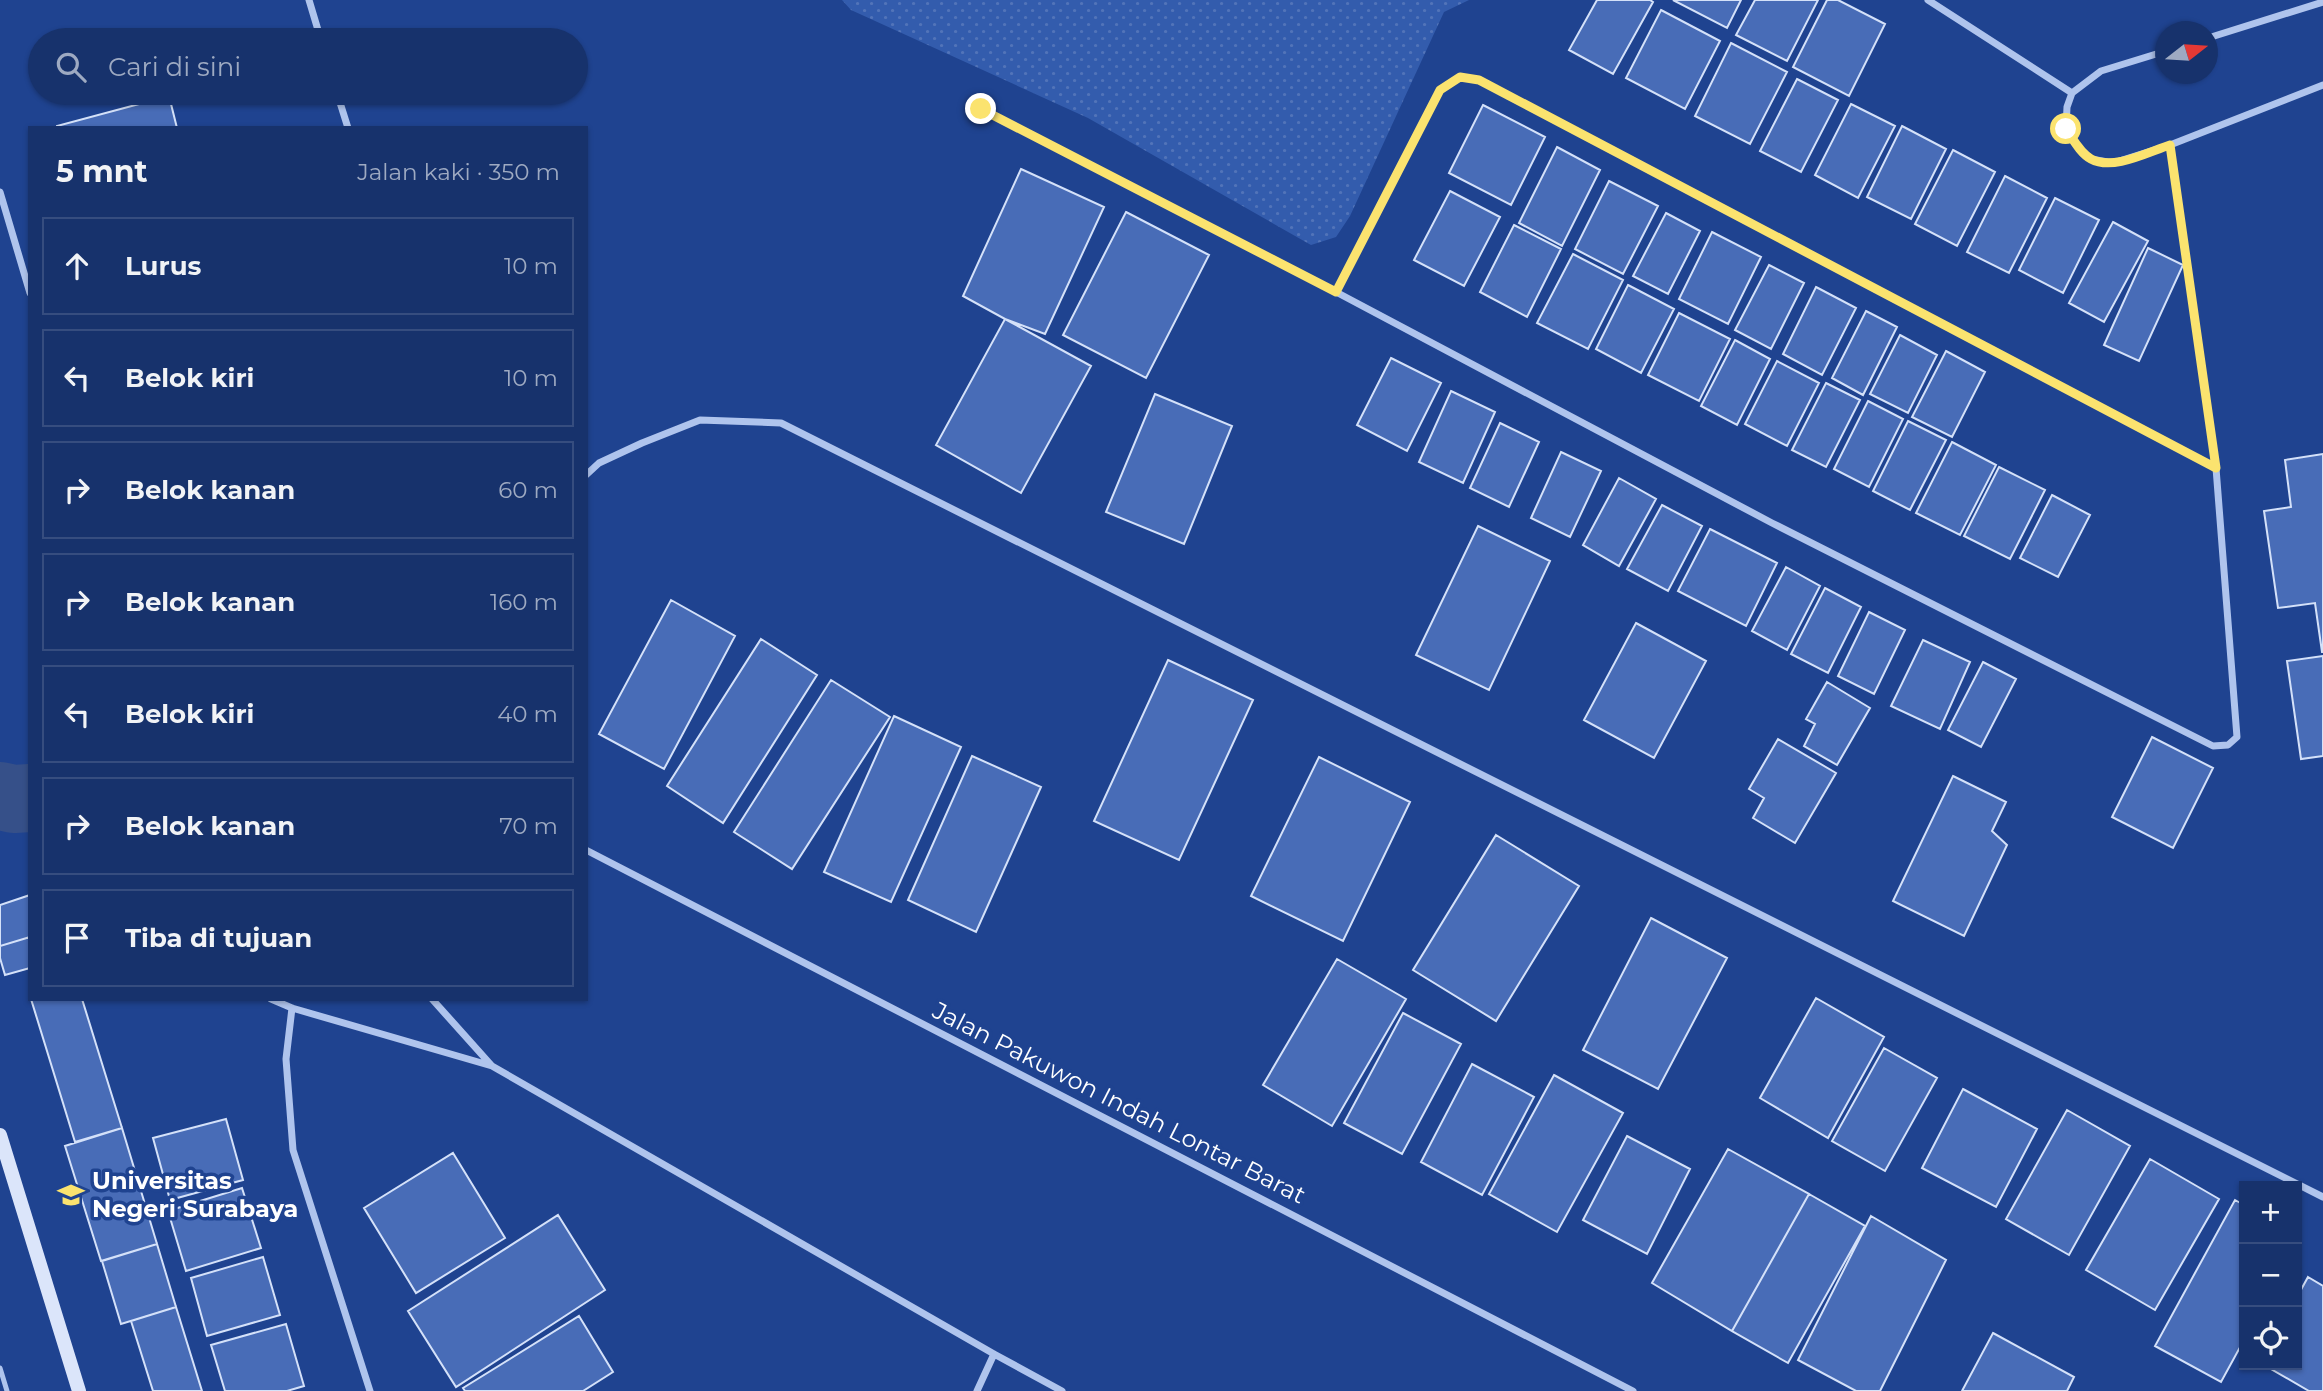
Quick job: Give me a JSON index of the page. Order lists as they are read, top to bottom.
{
  "streets": {
    "street": ["Jalan Pakuwon Indah Lontar Barat"]
  },
  "places": {
    "school or university": ["Universitas Negeri Surabaya"]
  },
  "north": "right",
  "page": {
    "search": "Cari di sini",
    "heading": ["5 mnt", "Jalan kaki · 350 m"],
    "list": [
      ["Lurus", "10 m"],
      ["Belok kiri", "10 m"],
      ["Belok kanan", "60 m"],
      ["Belok kanan", "160 m"],
      ["Belok kiri", "40 m"],
      ["Belok kanan", "70 m"],
      "Tiba di tujuan"
    ],
    "map_buttons": ["+", "−"]
  }
}
